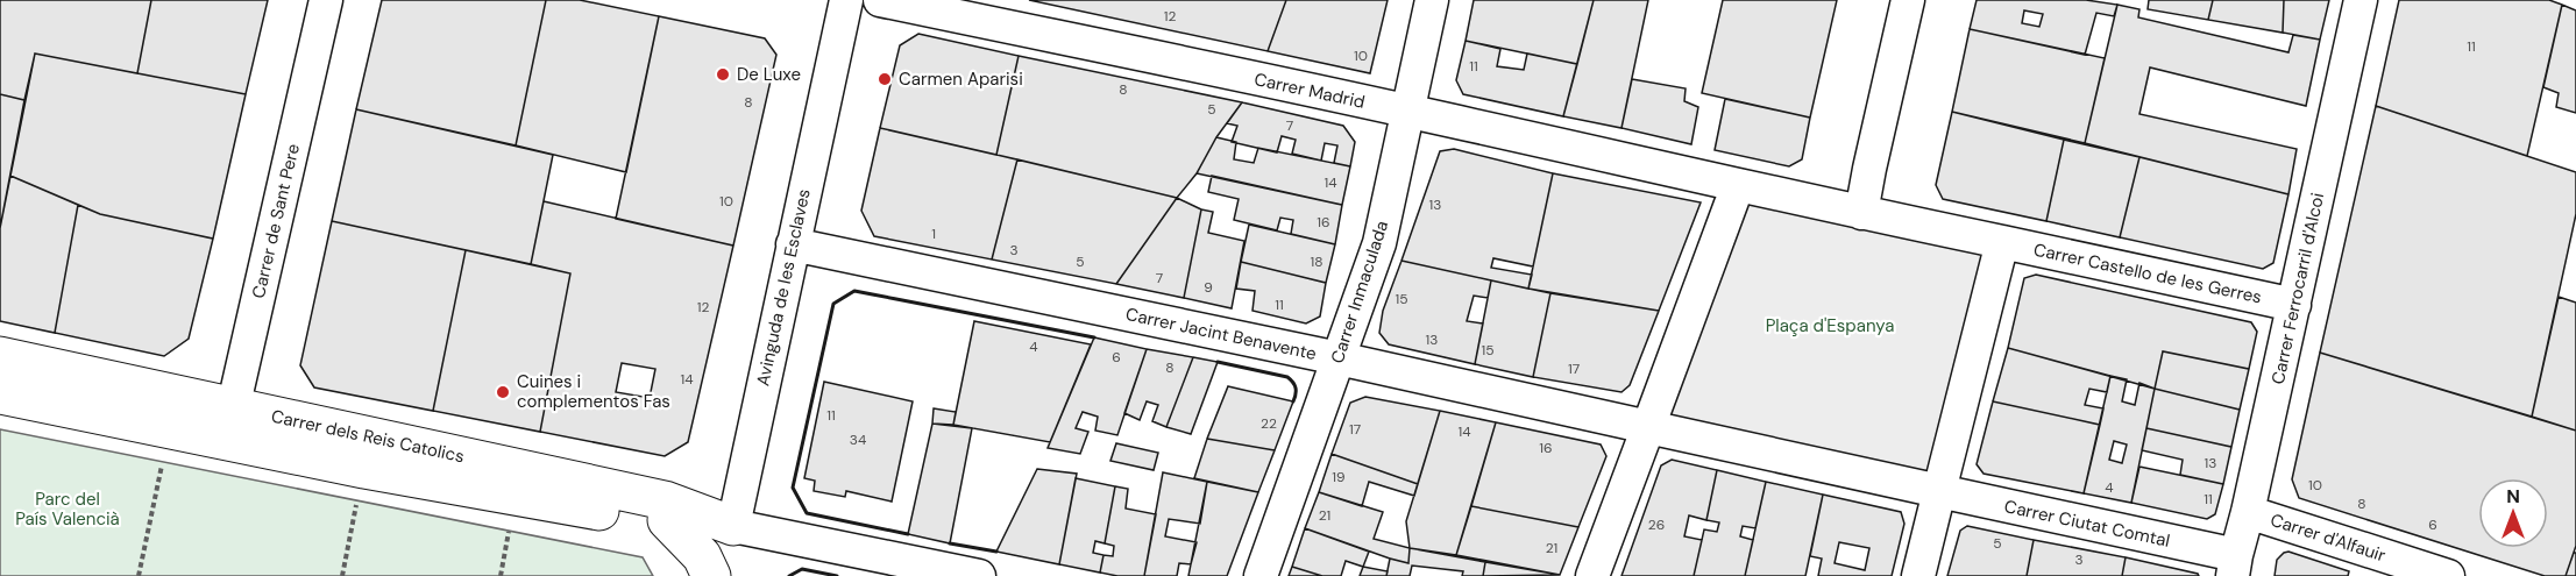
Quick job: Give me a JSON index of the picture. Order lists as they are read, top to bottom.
{
  "streets": {
    "street": [
      "Carrer Madrid",
      "Carrer de Sant Pere",
      "Carrer Castello de les Gerres",
      "Avinguda de les Esclaves",
      "Carrer Ferrocarril d'Alcoi",
      "Carrer Inmaculada",
      "Carrer Jacint Benavente",
      "Carrer dels Reis Catolics",
      "Carrer Ciutat Comtal",
      "Carrer d'Alfauir"
    ]
  },
  "crossings": [
    ["Carrer Madrid", "Carrer Inmaculada"],
    ["Carrer de Sant Pere", "Carrer dels Reis Catolics"],
    ["Carrer Castello de les Gerres", "Carrer Ferrocarril d'Alcoi"],
    ["Avinguda de les Esclaves", "Carrer Jacint Benavente"],
    ["Avinguda de les Esclaves", "Carrer dels Reis Catolics"],
    ["Carrer Ferrocarril d'Alcoi", "Carrer Ciutat Comtal"],
    ["Carrer Ferrocarril d'Alcoi", "Carrer d'Alfauir"],
    ["Carrer Inmaculada", "Carrer Jacint Benavente"]
  ],
  "parks": ["Plaça d'Espanya", "Parc del País Valencià"],
  "places": ["De Luxe", "Carmen Aparisi", "Cuines i complementos Fas"],
  "house_numbers": [
    "12",
    "11",
    "10",
    "11",
    "8",
    "8",
    "5",
    "7",
    "14",
    "10",
    "13",
    "16",
    "1",
    "3",
    "5",
    "18",
    "7",
    "9",
    "15",
    "11",
    "12",
    "13",
    "4",
    "15",
    "6",
    "8",
    "17",
    "14",
    "11",
    "22",
    "17",
    "14",
    "34",
    "16",
    "13",
    "19",
    "10",
    "4",
    "11",
    "8",
    "21",
    "26",
    "6",
    "5",
    "21",
    "3"
  ],
  "north": "top"
}
